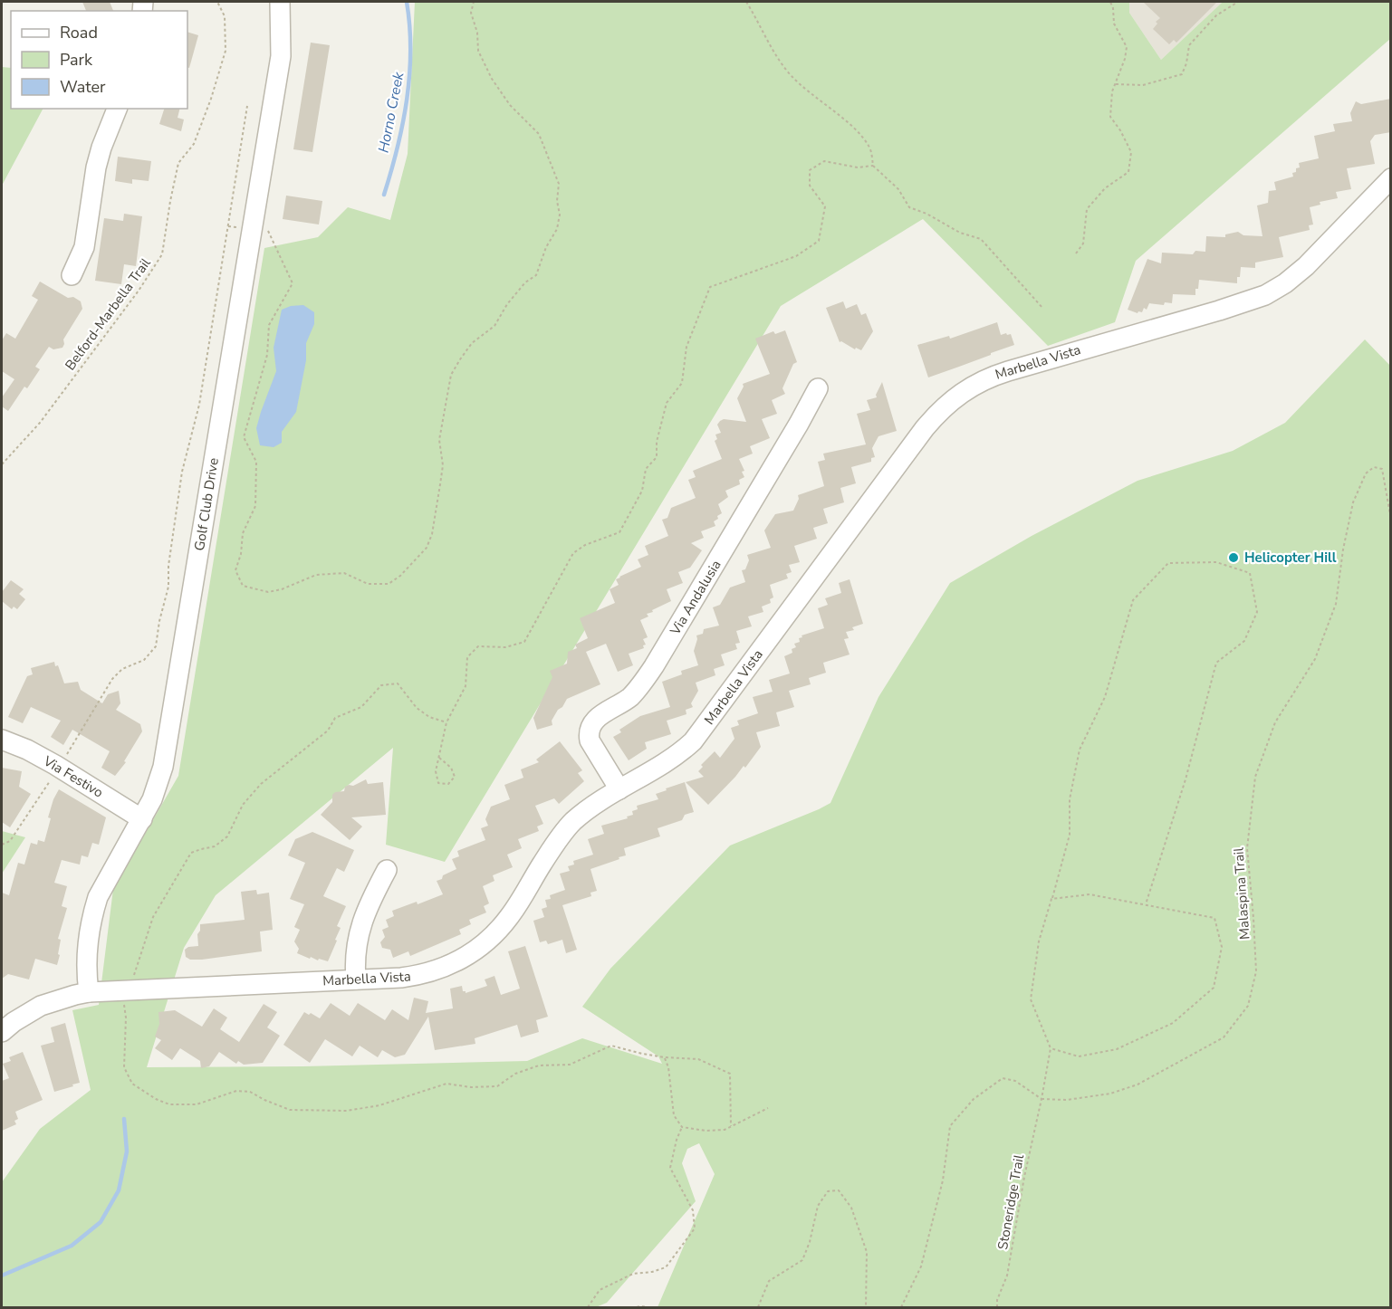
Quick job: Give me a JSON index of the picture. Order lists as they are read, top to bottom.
{
  "streets": {
    "street": [
      "Marbella Vista",
      "Golf Club Drive",
      "Via Andalusia",
      "Via Festivo"
    ],
    "path": ["Belford-Marbella Trail", "Malaspina Trail", "Stoneridge Trail"]
  },
  "crossings": [
    ["Marbella Vista", "Golf Club Drive"],
    ["Marbella Vista", "Via Andalusia"],
    ["Golf Club Drive", "Via Festivo"],
    ["Malaspina Trail", "Stoneridge Trail"]
  ],
  "water": ["Horno Creek"],
  "places": ["Helicopter Hill"],
  "legend": ["Road", "Park", "Water"]
}
